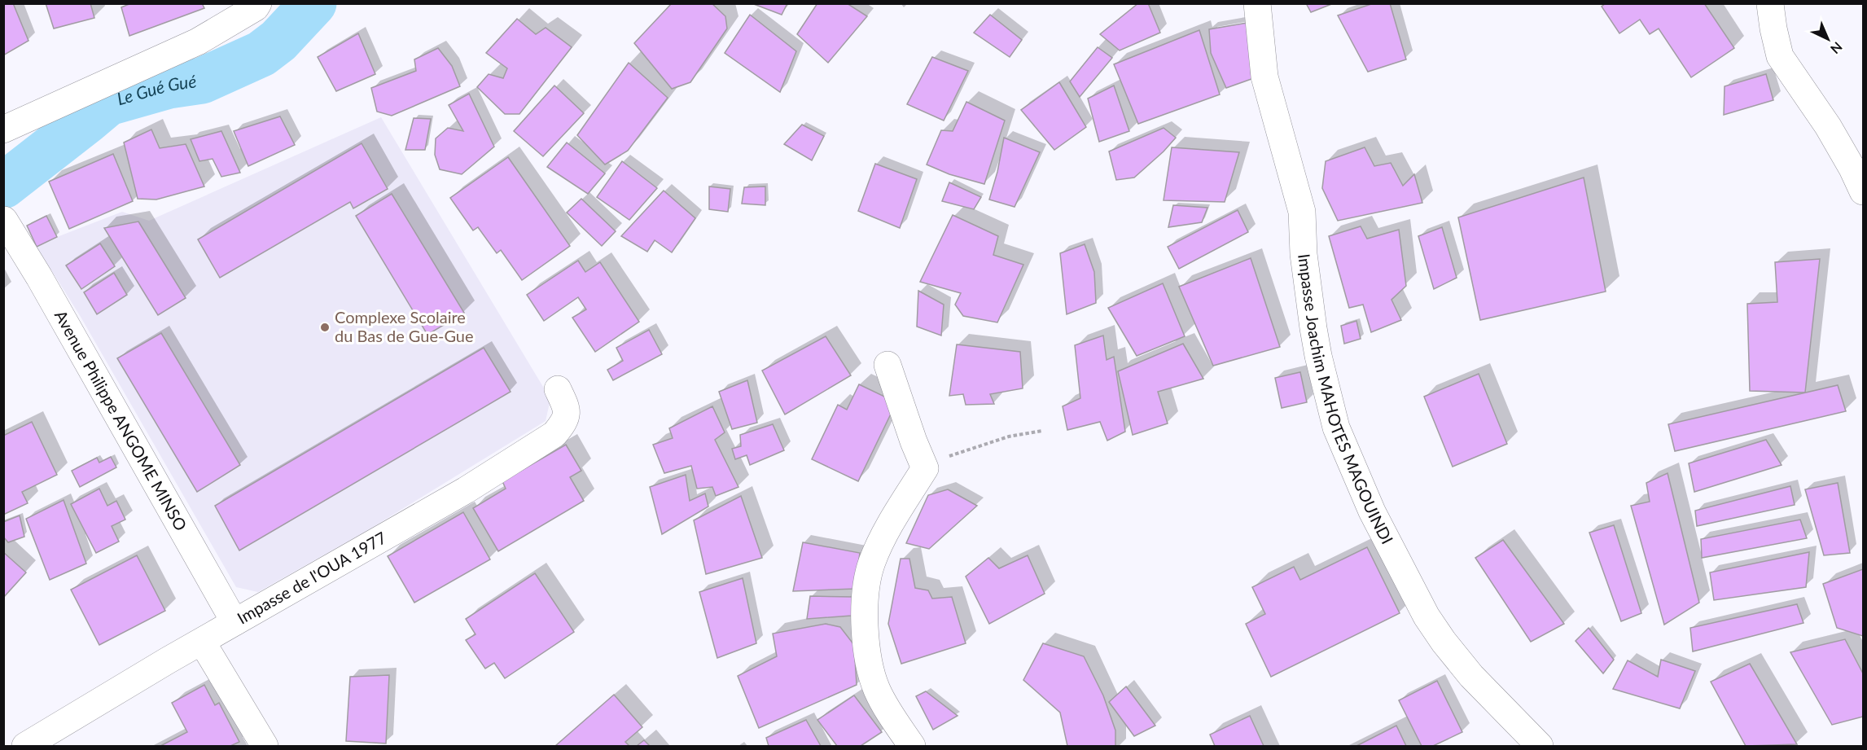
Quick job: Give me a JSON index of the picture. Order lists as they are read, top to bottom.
{
  "streets": {
    "street": ["Impasse Joachim MAHOTES MAGOUINDI", "Avenue Philippe ANGOME MINSO", "Impasse de l'OUA 1977"]
  },
  "crossings": [
    ["Avenue Philippe ANGOME MINSO", "Impasse de l'OUA 1977"]
  ],
  "water": ["Le Gué Gué"],
  "places": ["Complexe Scolaire du Bas de Gue-Gue"],
  "north": "bottom right"
}
